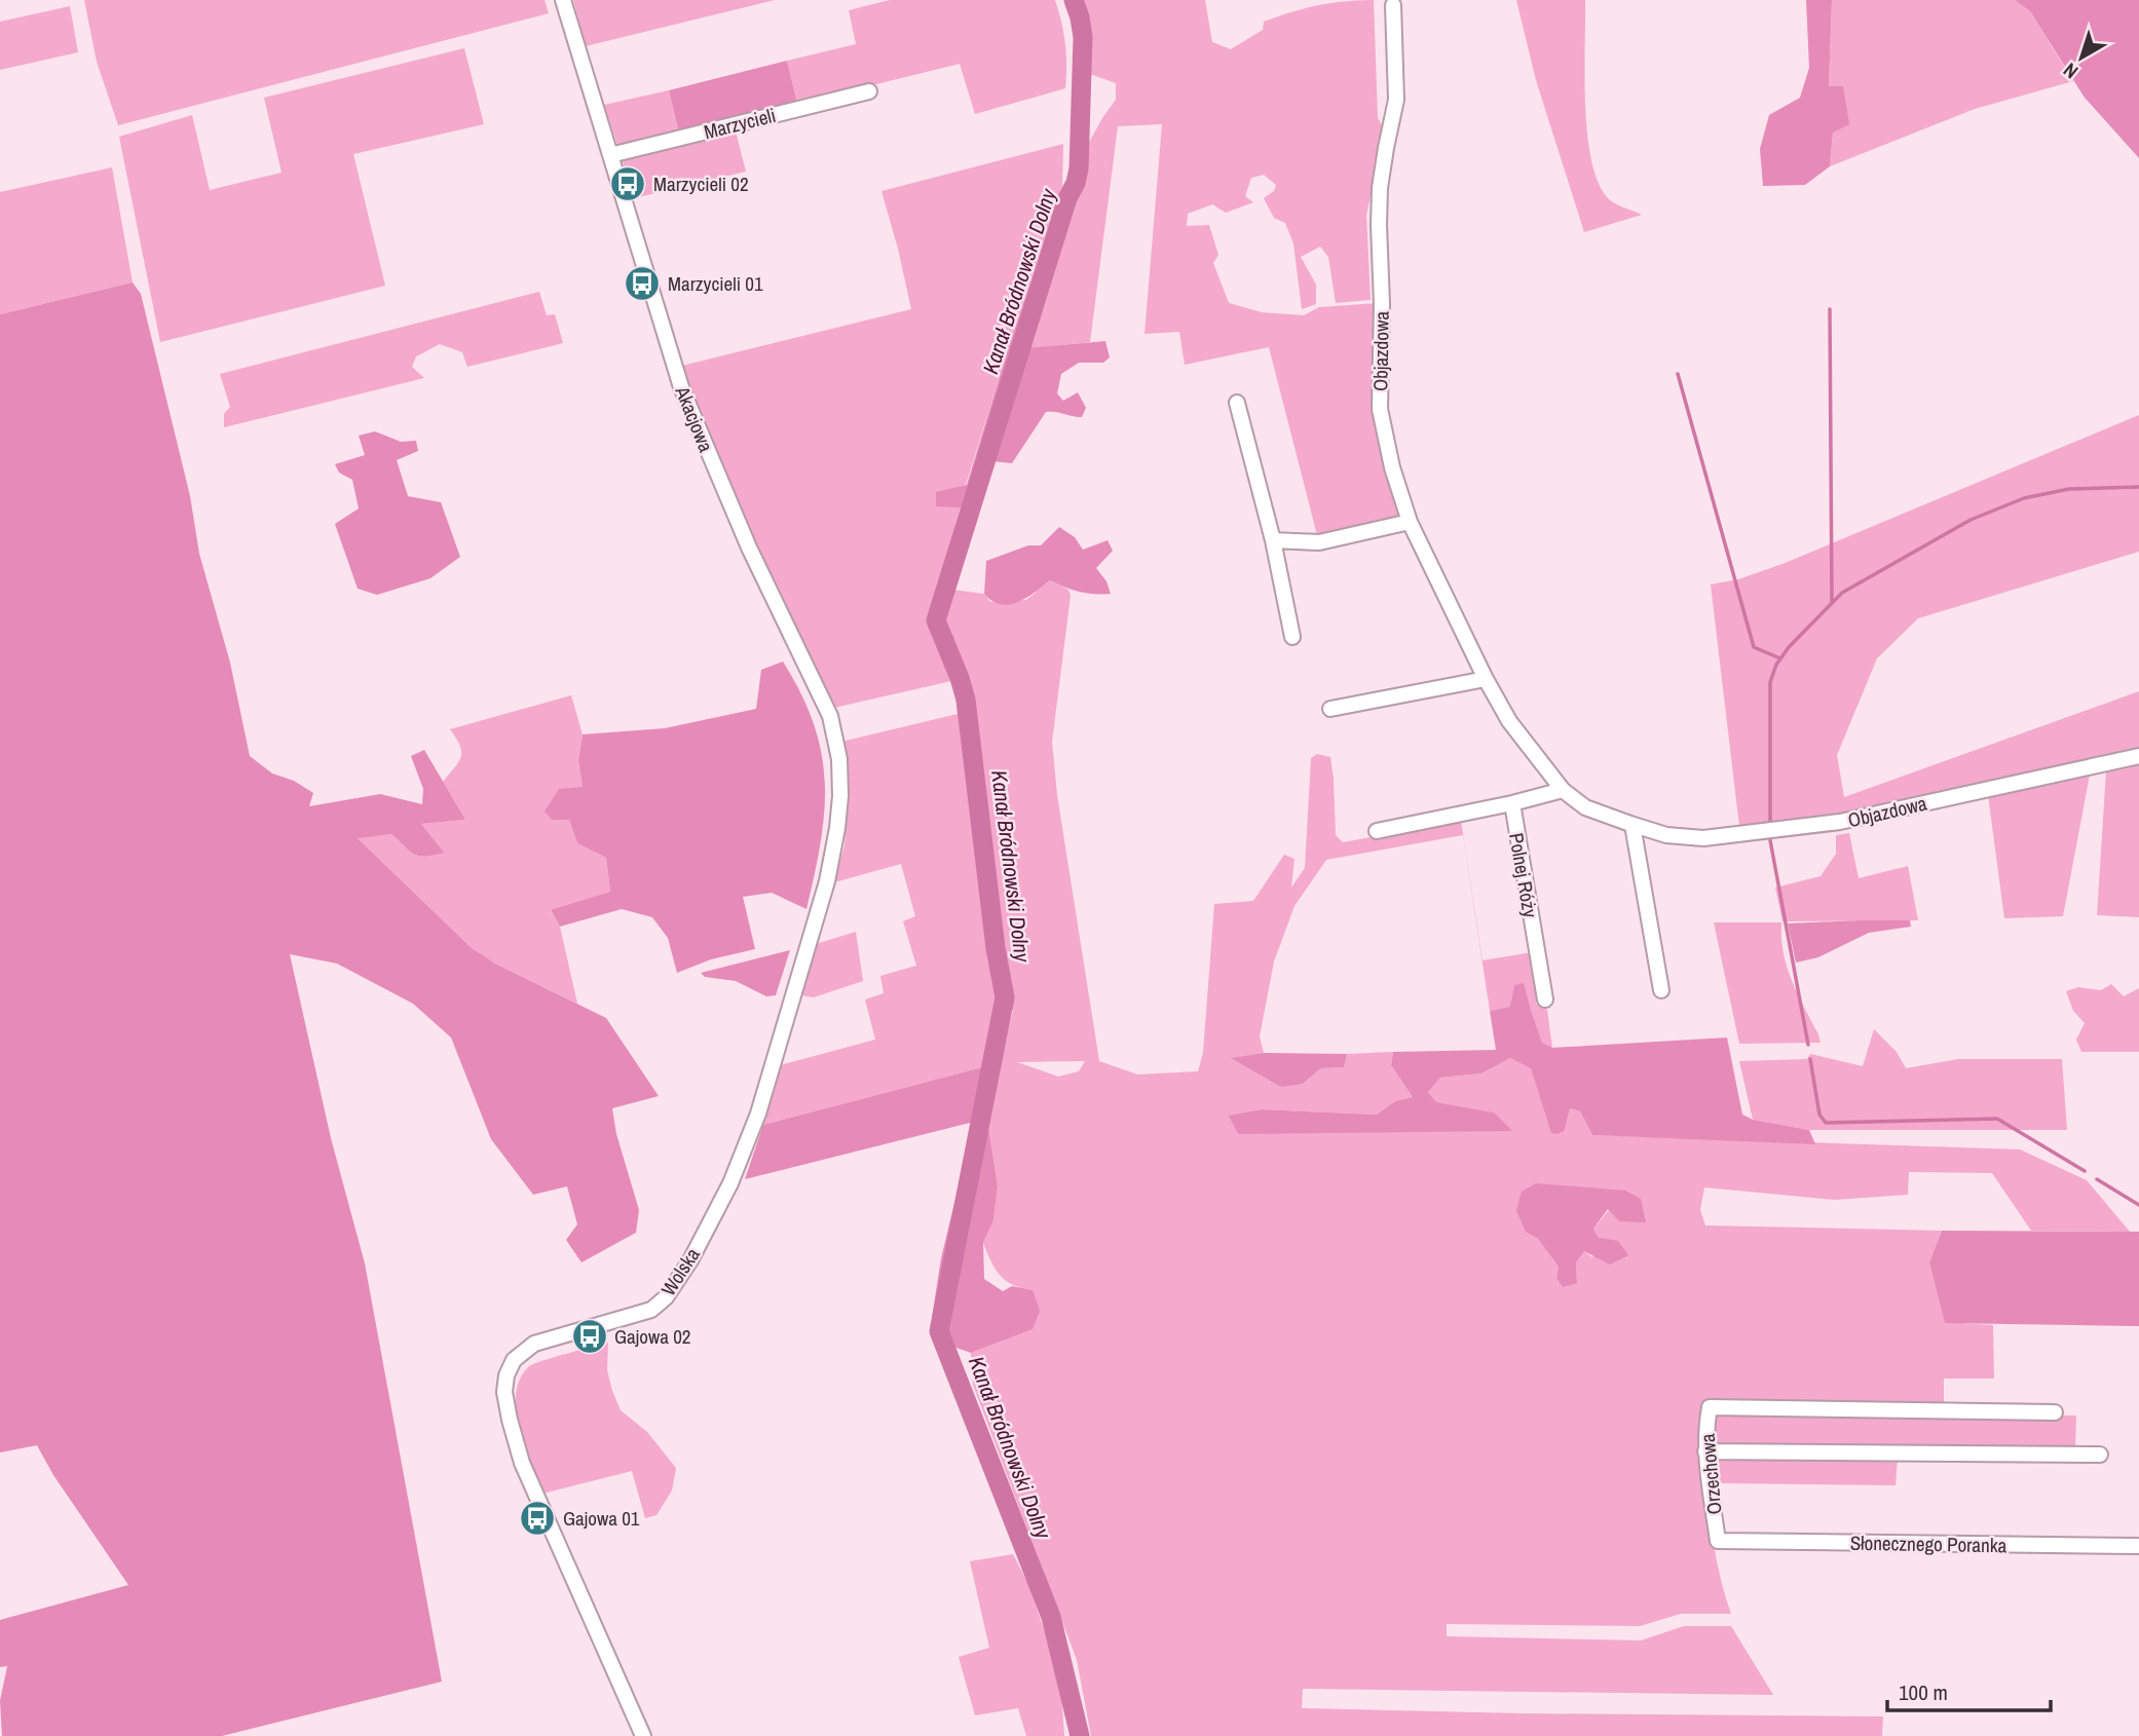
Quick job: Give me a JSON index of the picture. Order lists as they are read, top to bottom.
{
  "streets": {
    "street": [
      "Marzycieli",
      "Objazdowa",
      "Akacjowa",
      "Polnej Róży",
      "Wolska",
      "Orzechowa",
      "Słonecznego Poranka"
    ]
  },
  "crossings": [
    ["Marzycieli", "Akacjowa"],
    ["Akacjowa", "Wolska"],
    ["Orzechowa", "Słonecznego Poranka"]
  ],
  "water": ["Kanał Bródnowski Dolny"],
  "places": {
    "bus stop": [
      "Marzycieli 02",
      "Marzycieli 01",
      "Gajowa 02",
      "Gajowa 01"
    ]
  },
  "scale_bar": "100 m",
  "north": "bottom left"
}
